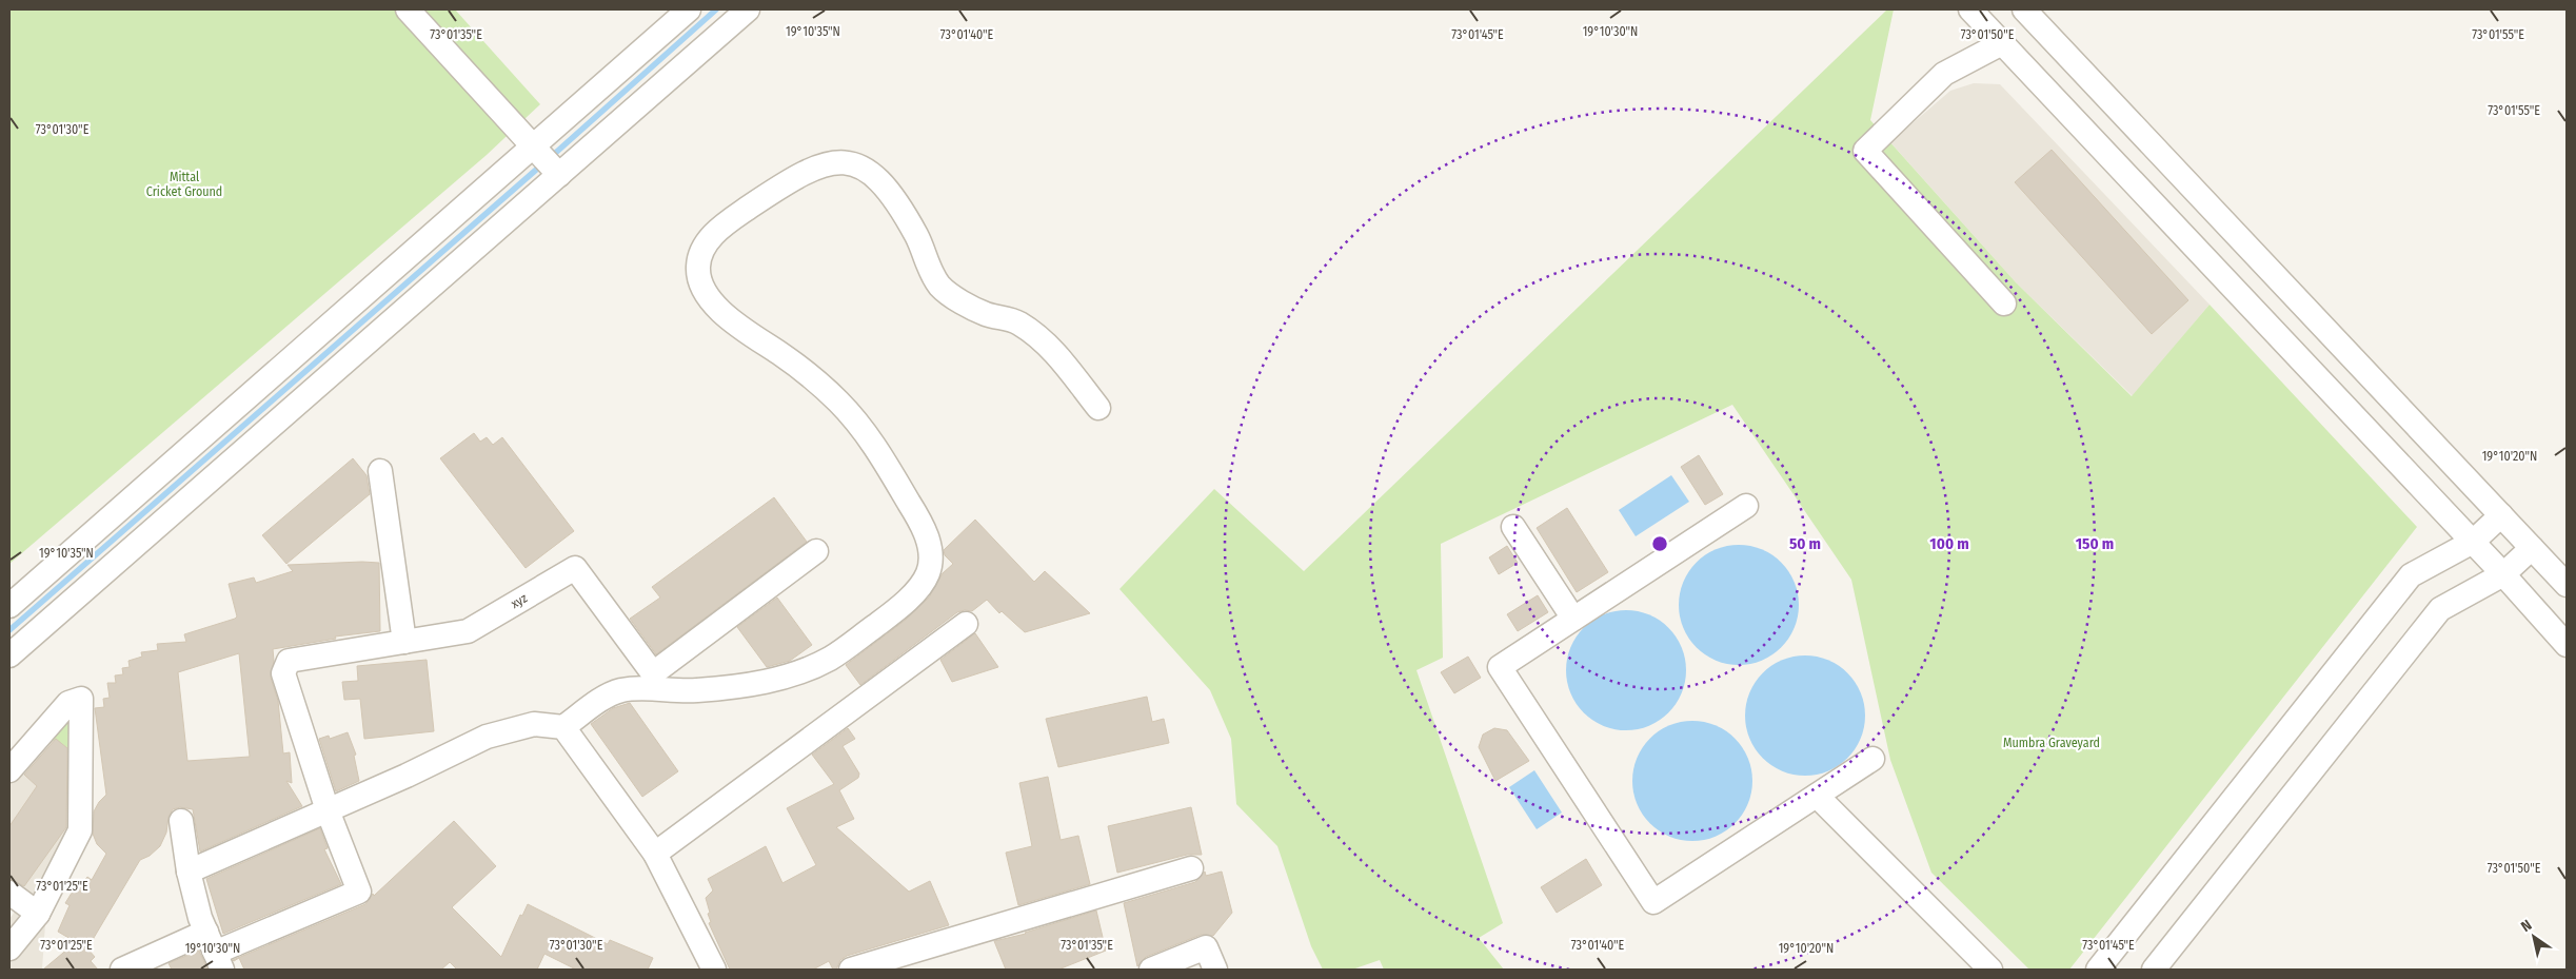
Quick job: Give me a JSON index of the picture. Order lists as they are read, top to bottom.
{
  "streets": {
    "street": ["xyz"]
  },
  "parks": ["Mittal Cricket Ground", "Mumbra Graveyard"],
  "north": "top left",
  "coordinates": [
    "19°10'35\"N",
    "19°10'30\"N",
    "73°01'35\"E",
    "73°01'40\"E",
    "73°01'45\"E",
    "73°01'50\"E",
    "73°01'55\"E",
    "73°01'30\"E",
    "19°10'20\"N",
    "73°01'25\"E"
  ],
  "rings": ["50 m", "100 m", "150 m"]
}
